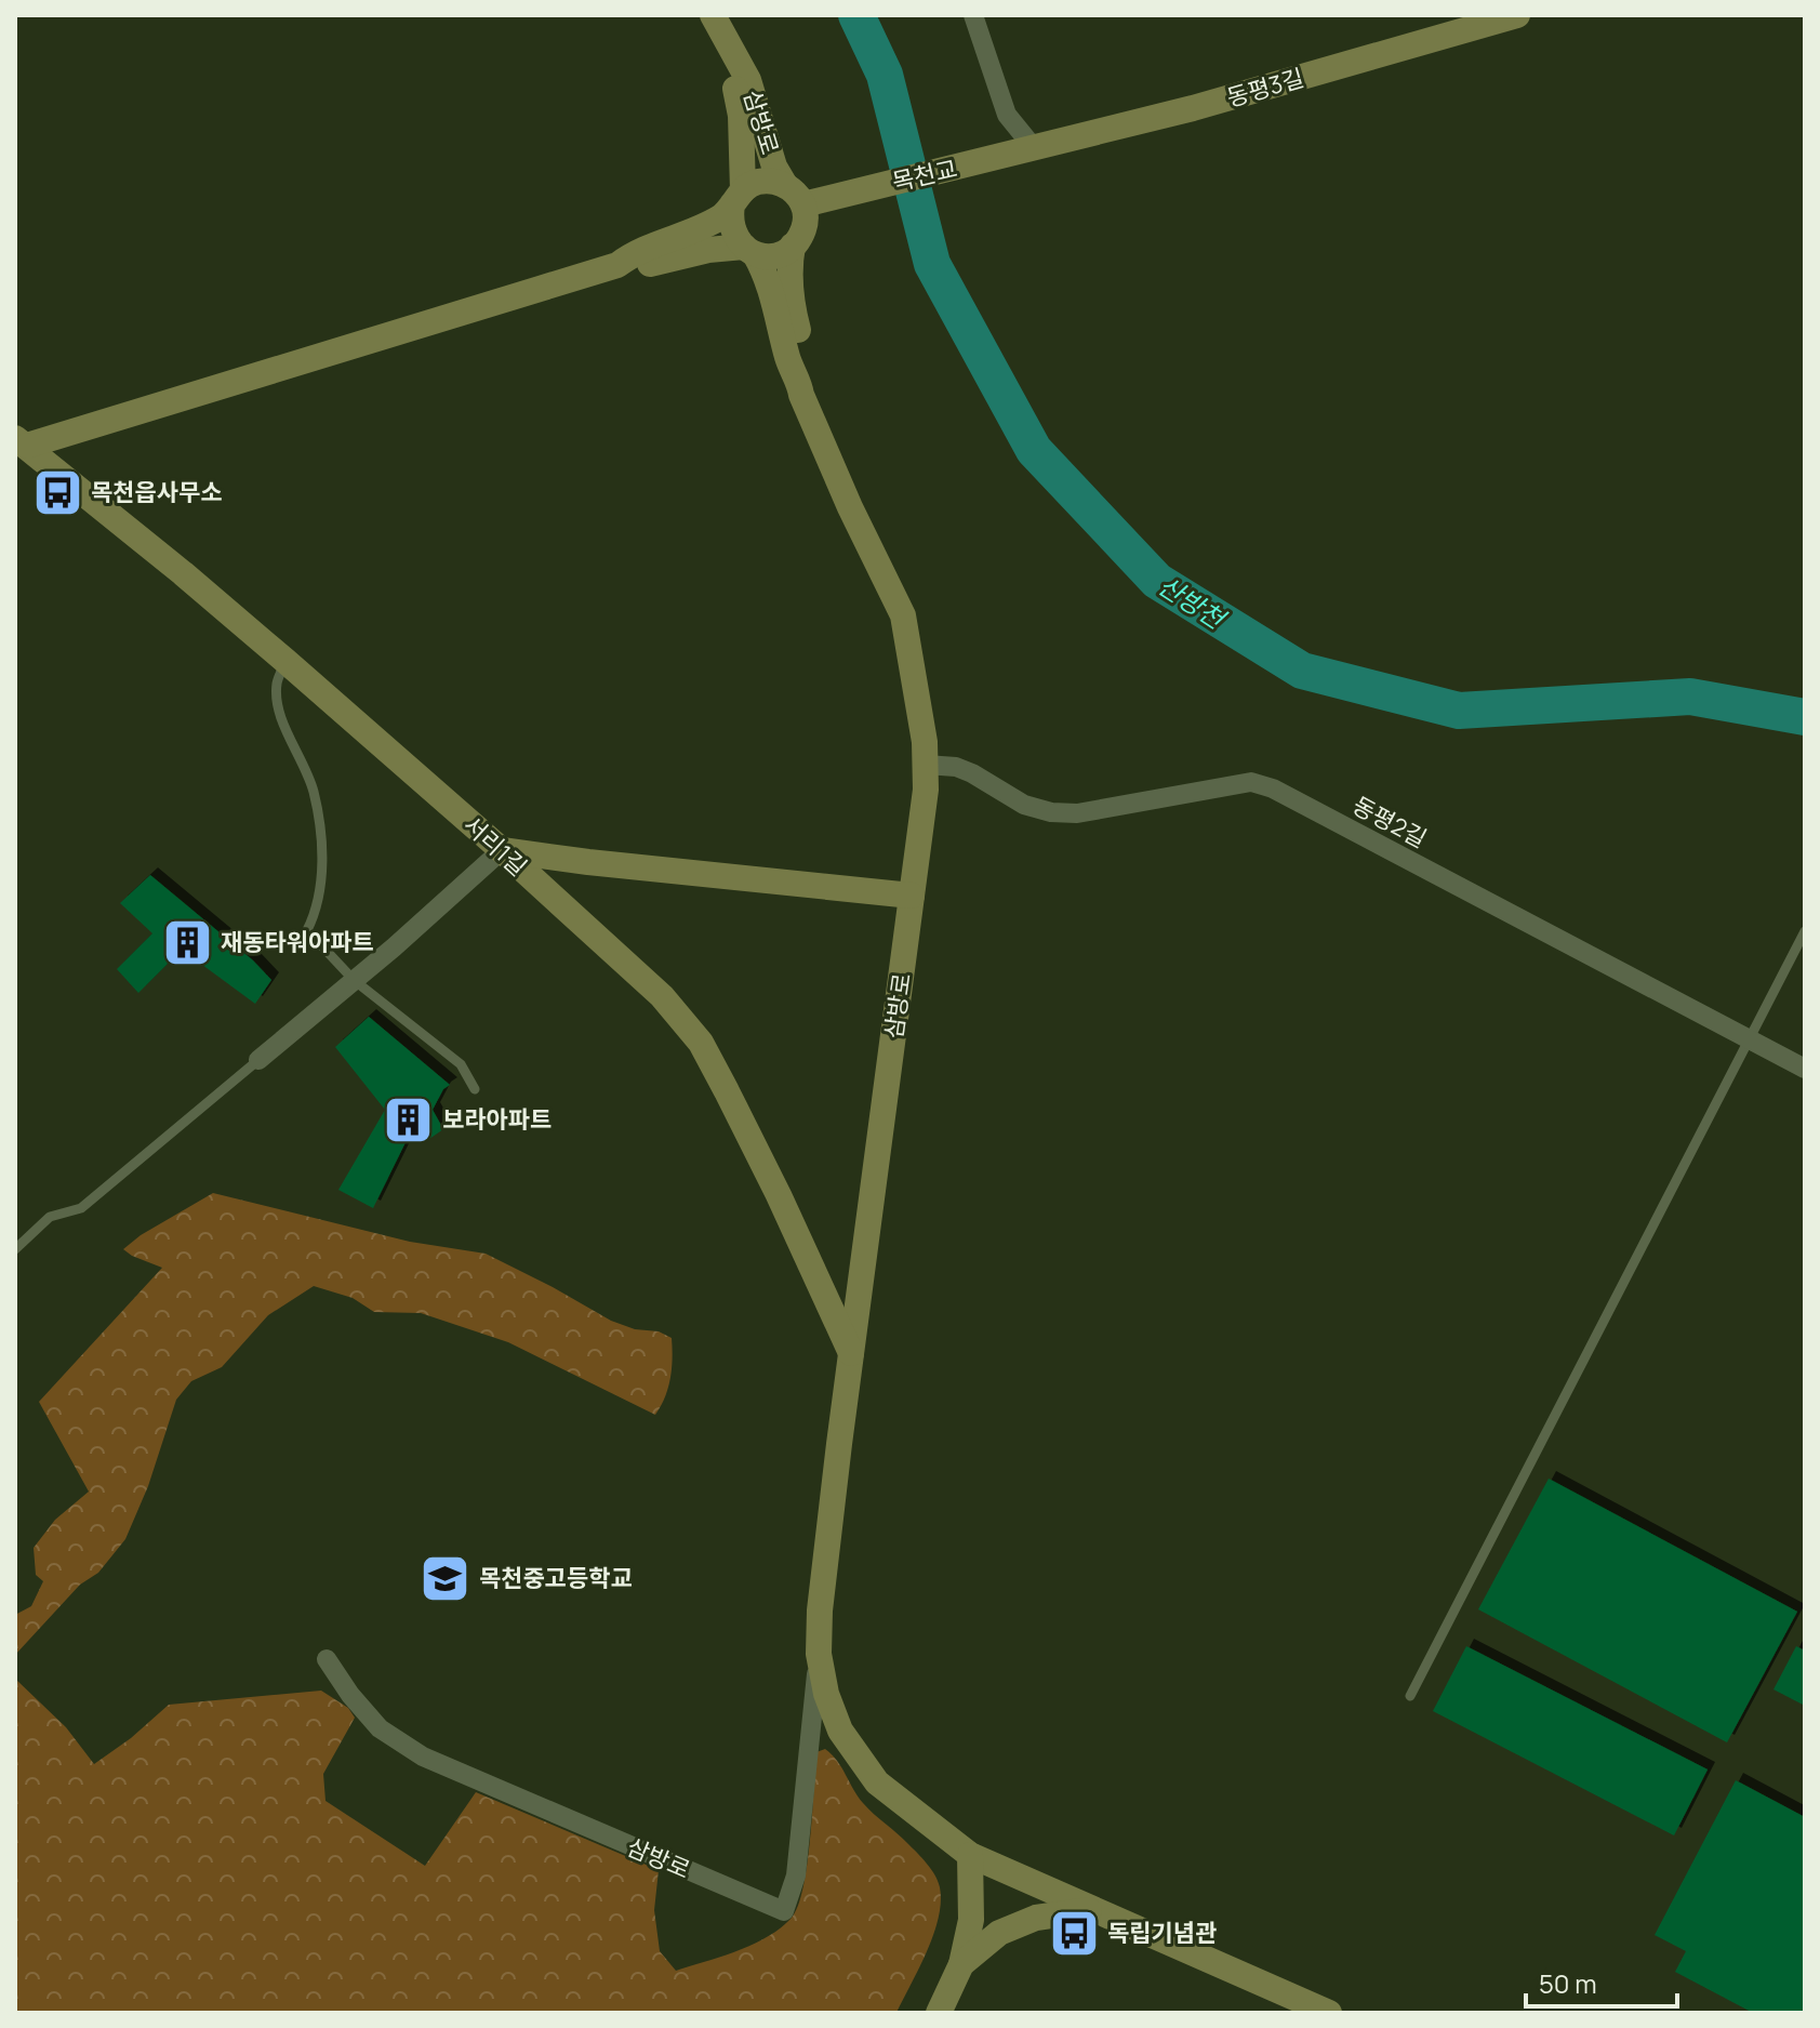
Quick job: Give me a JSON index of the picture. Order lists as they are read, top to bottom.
{
  "streets": {
    "street": [
      "동평3길",
      "삼방로",
      "목천교",
      "동평2길",
      "서리1길"
    ]
  },
  "crossings": [
    ["동평3길", "목천교"],
    ["삼방로", "목천교"],
    ["삼방로", "동평2길"],
    ["삼방로", "서리1길"]
  ],
  "water": ["산방천"],
  "places": {
    "bus stop": ["목천읍사무소", "독립기념관"],
    "building": ["재동타워아파트", "보라아파트"],
    "school or university": ["목천중고등학교"]
  },
  "scale_bar": "50 m"
}
